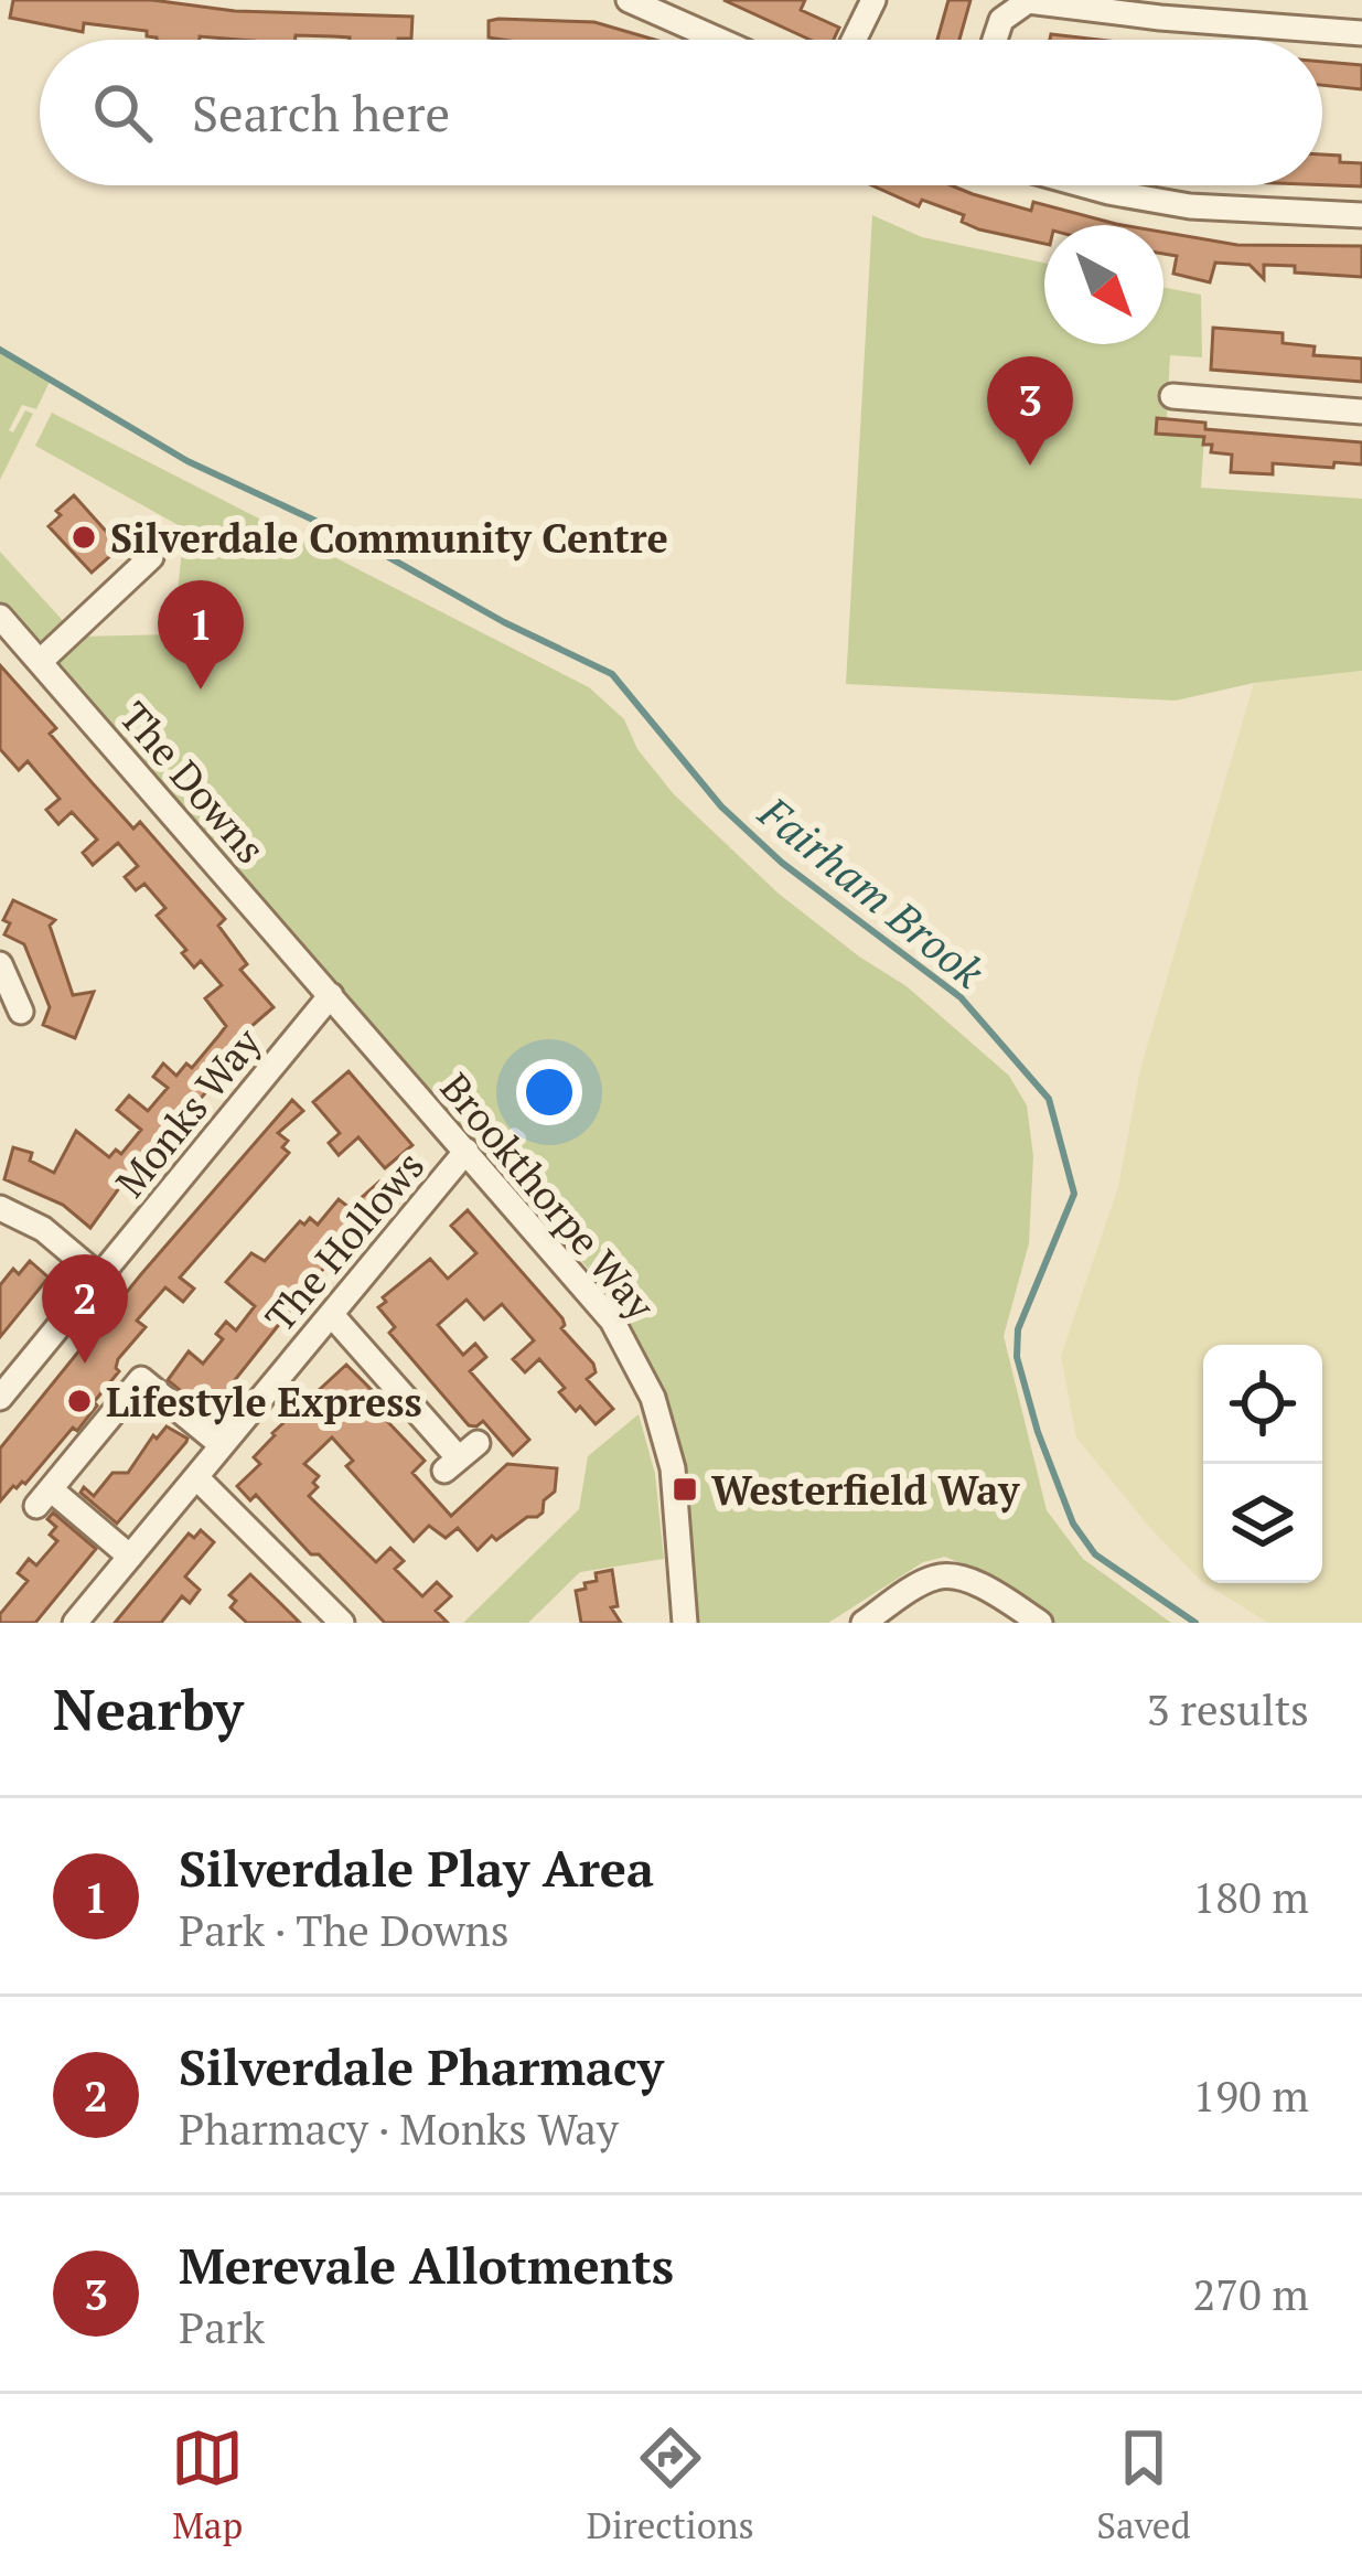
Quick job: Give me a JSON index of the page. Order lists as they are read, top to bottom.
{
  "streets": {
    "street": [
      "The Downs",
      "Monks Way",
      "Brookthorpe Way",
      "The Hollows"
    ]
  },
  "crossings": [
    ["The Downs", "Monks Way"],
    ["The Downs", "Brookthorpe Way"],
    ["Monks Way", "Brookthorpe Way"],
    ["Brookthorpe Way", "The Hollows"]
  ],
  "water": ["Fairham Brook"],
  "places": {
    "other": ["Silverdale Community Centre", "Lifestyle Express"],
    "transit": ["Westerfield Way"]
  },
  "north": "bottom right",
  "page": {
    "search": "Search here",
    "pins": ["3", "1", "2"],
    "heading": ["Nearby", "3 results"],
    "list": [
      {
        "mark": "1",
        "name": "Silverdale Play Area",
        "note": "Park · The Downs",
        "value": "180 m"
      },
      {
        "mark": "2",
        "name": "Silverdale Pharmacy",
        "note": "Pharmacy · Monks Way",
        "value": "190 m"
      },
      {
        "mark": "3",
        "name": "Merevale Allotments",
        "note": "Park",
        "value": "270 m"
      }
    ],
    "nav": ["Map", "Directions", "Saved"]
  }
}
